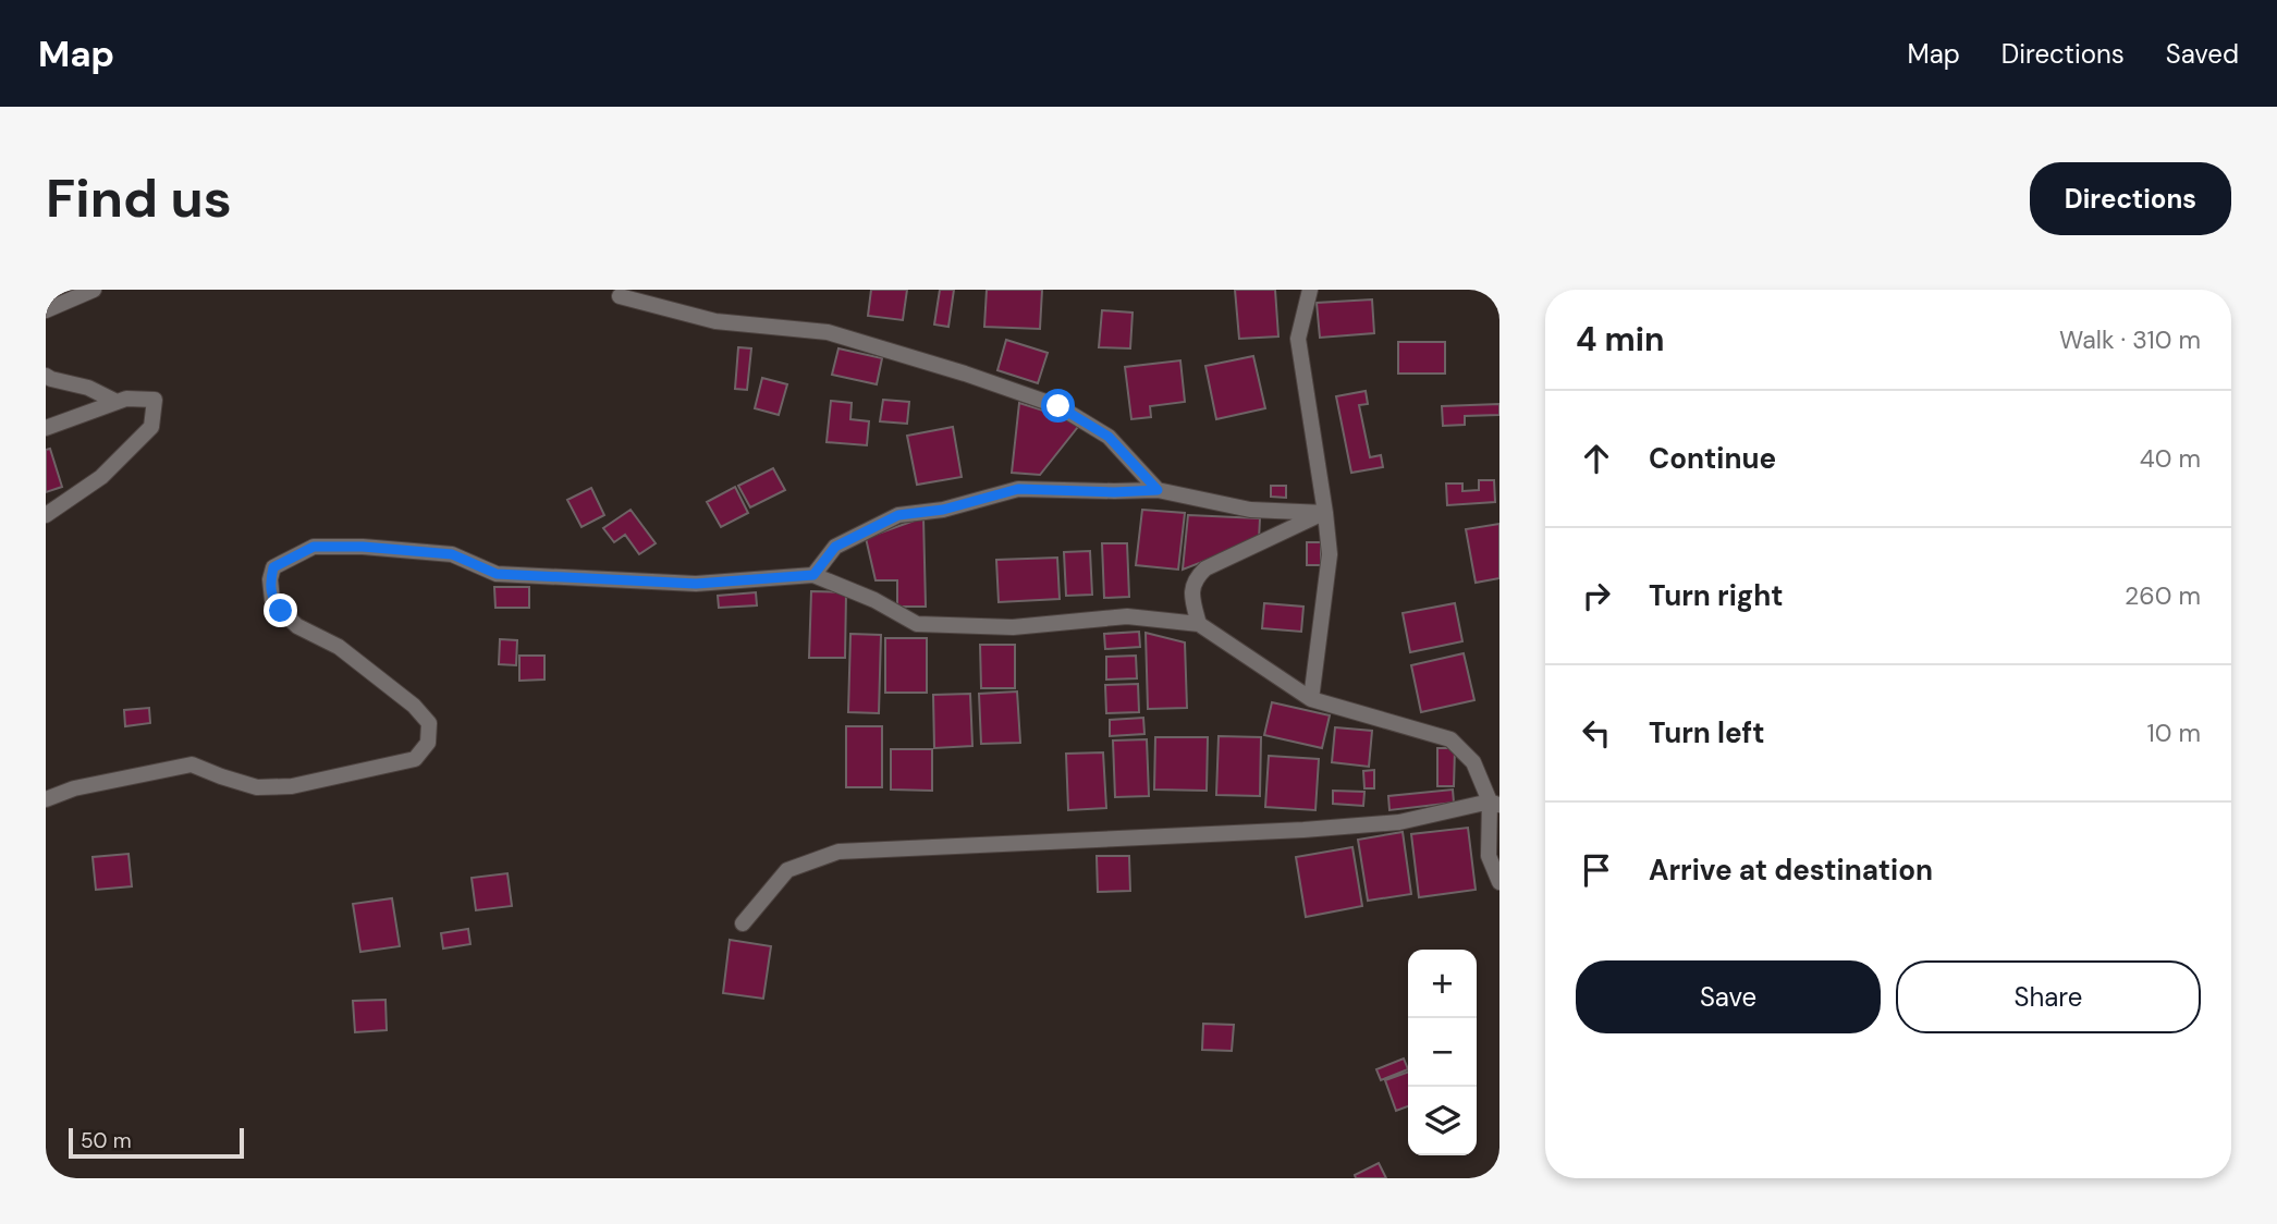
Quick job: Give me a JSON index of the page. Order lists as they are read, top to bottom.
{
  "scale_bar": "50 m",
  "page": {
    "header": "Map",
    "nav": ["Map", "Directions", "Saved"],
    "buttons": [
      "Directions",
      ["Save", "Share"]
    ],
    "title": "Find us",
    "heading": ["4 min", "Walk · 310 m"],
    "list": [
      ["Continue", "40 m"],
      ["Turn right", "260 m"],
      ["Turn left", "10 m"],
      "Arrive at destination"
    ],
    "map_buttons": ["+", "−"],
    "scale": "50 m"
  }
}
